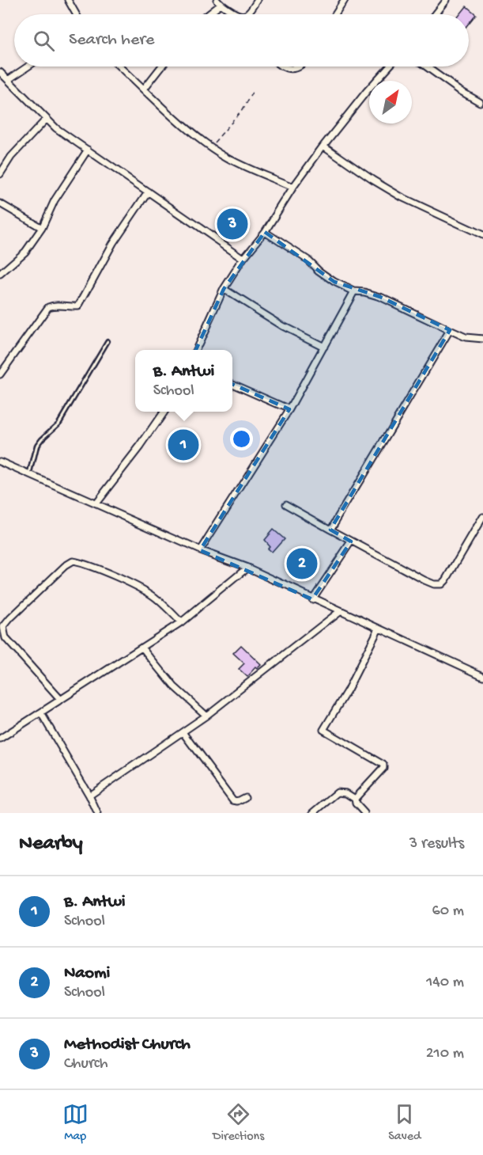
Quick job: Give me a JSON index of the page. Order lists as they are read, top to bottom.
{
  "north": "top right",
  "page": {
    "search": "Search here",
    "pins": ["3", "1", "2"],
    "popup": ["B. Antwi", "School"],
    "heading": ["Nearby", "3 results"],
    "list": [
      {
        "mark": "1",
        "name": "B. Antwi",
        "note": "School",
        "value": "60 m"
      },
      {
        "mark": "2",
        "name": "Naomi",
        "note": "School",
        "value": "140 m"
      },
      {
        "mark": "3",
        "name": "Methodist Church",
        "note": "Church",
        "value": "210 m"
      }
    ],
    "nav": ["Map", "Directions", "Saved"]
  }
}
